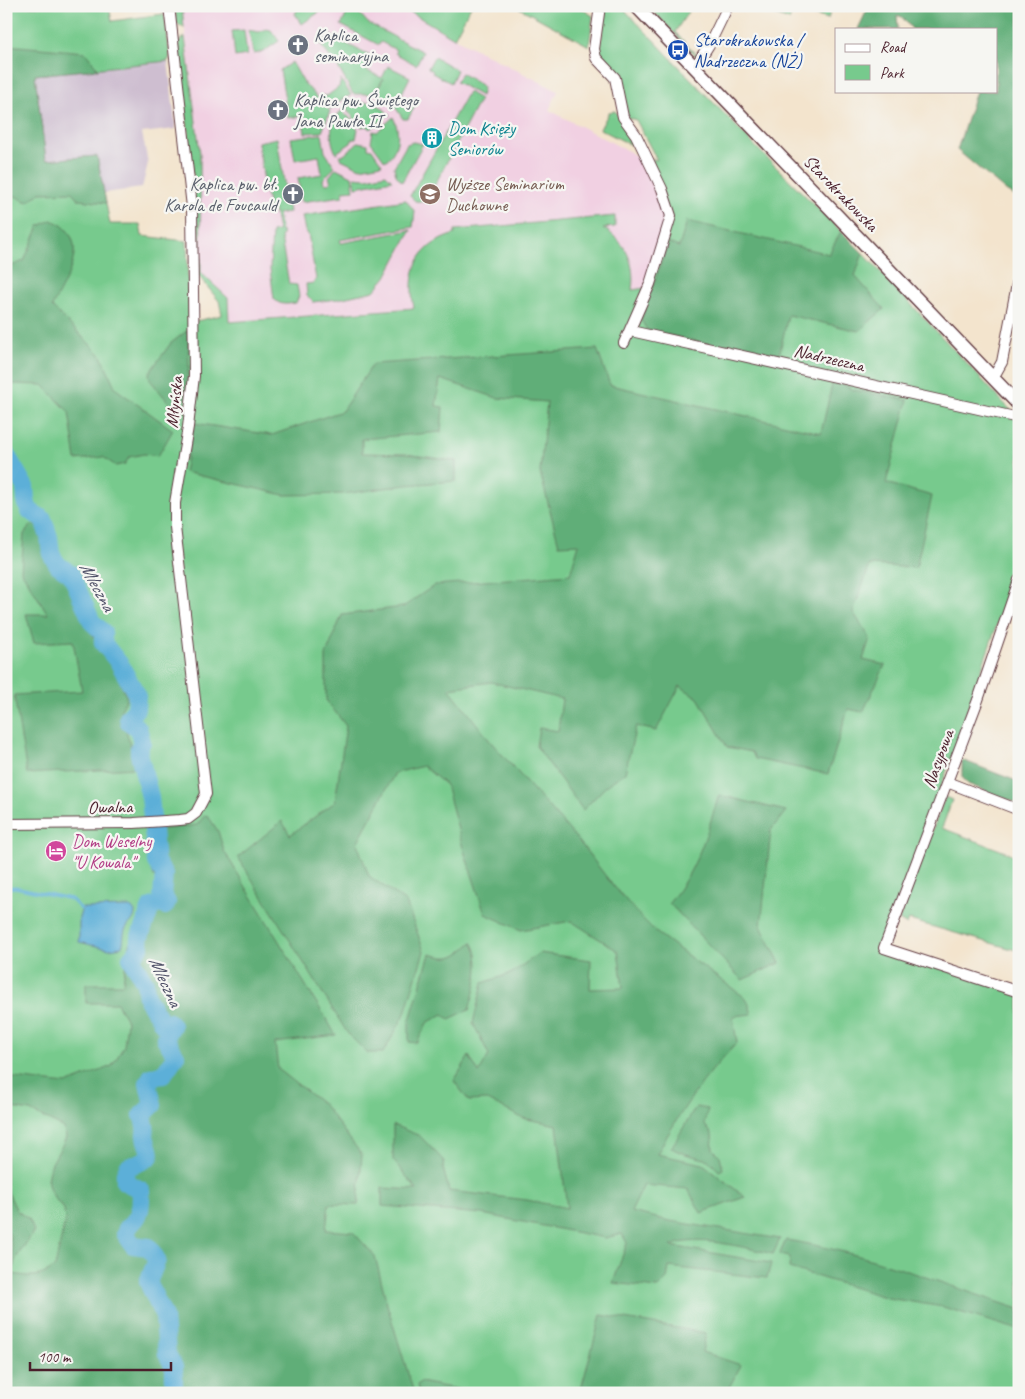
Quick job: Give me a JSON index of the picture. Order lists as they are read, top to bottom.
{
  "streets": {
    "street": [
      "Starokrakowska",
      "Nadrzeczna",
      "Młyńska",
      "Nasypowa",
      "Owalna"
    ]
  },
  "crossings": [
    ["Młyńska", "Owalna"]
  ],
  "water": ["Mleczna"],
  "places": {
    "church": ["Kaplica seminaryjna", "Kaplica pw. Świętego Jana Pawła II", "Kaplica pw. bł. Karola de Foucauld"],
    "bus stop": ["Starokrakowska / Nadrzeczna (NŻ)"],
    "building": ["Dom Księży Seniorów"],
    "school or university": ["Wyższe Seminarium Duchowne"],
    "hotel": ["Dom Weselny \"U Kowala\""]
  },
  "legend": ["Road", "Park"],
  "scale_bar": "100 m"
}
